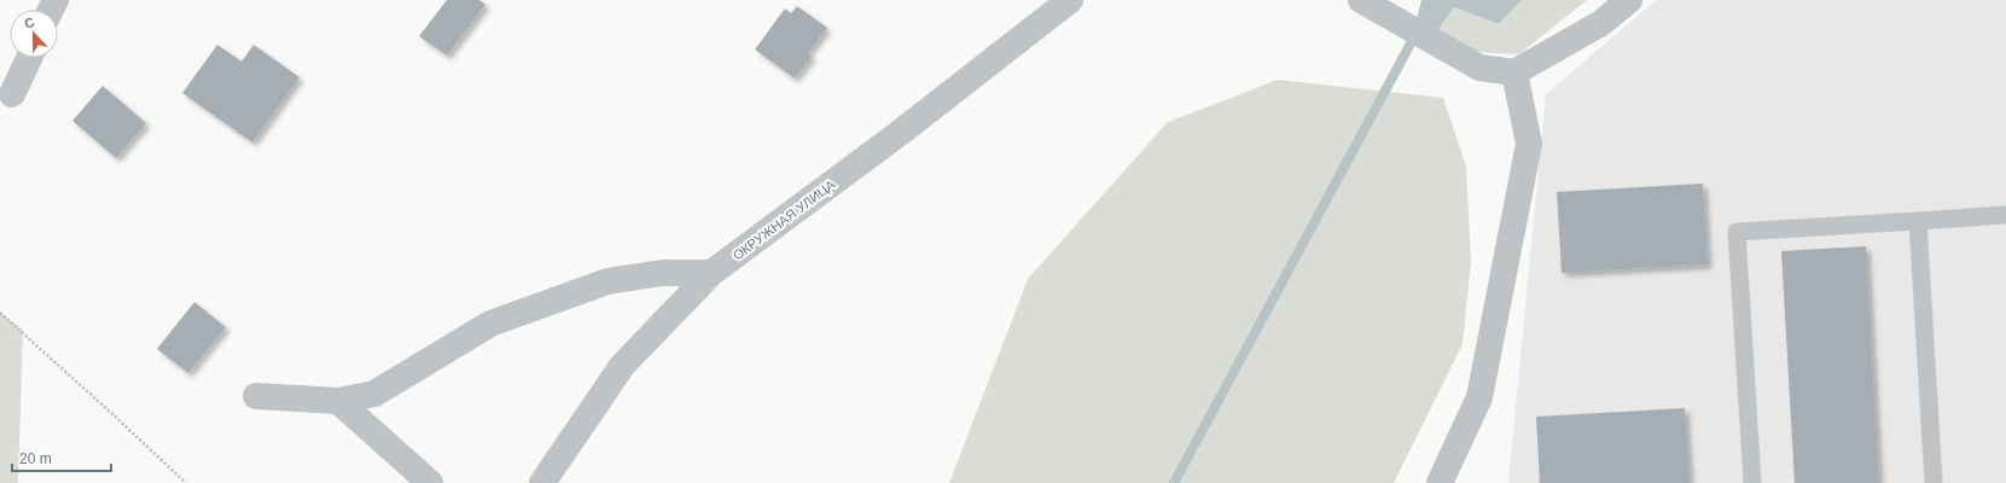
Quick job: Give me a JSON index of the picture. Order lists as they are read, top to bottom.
{
  "streets": {
    "street": ["ОКРУЖНАЯ УЛИЦА"]
  },
  "scale_bar": "20 m",
  "north": "top"
}
